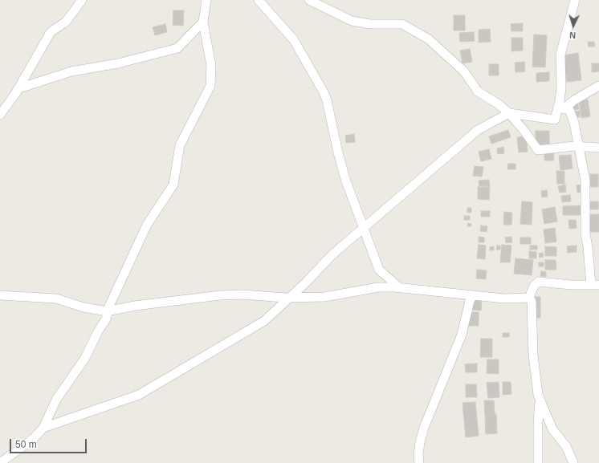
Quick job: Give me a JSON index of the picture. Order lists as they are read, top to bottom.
{
  "scale_bar": "50 m",
  "north": "bottom"
}
